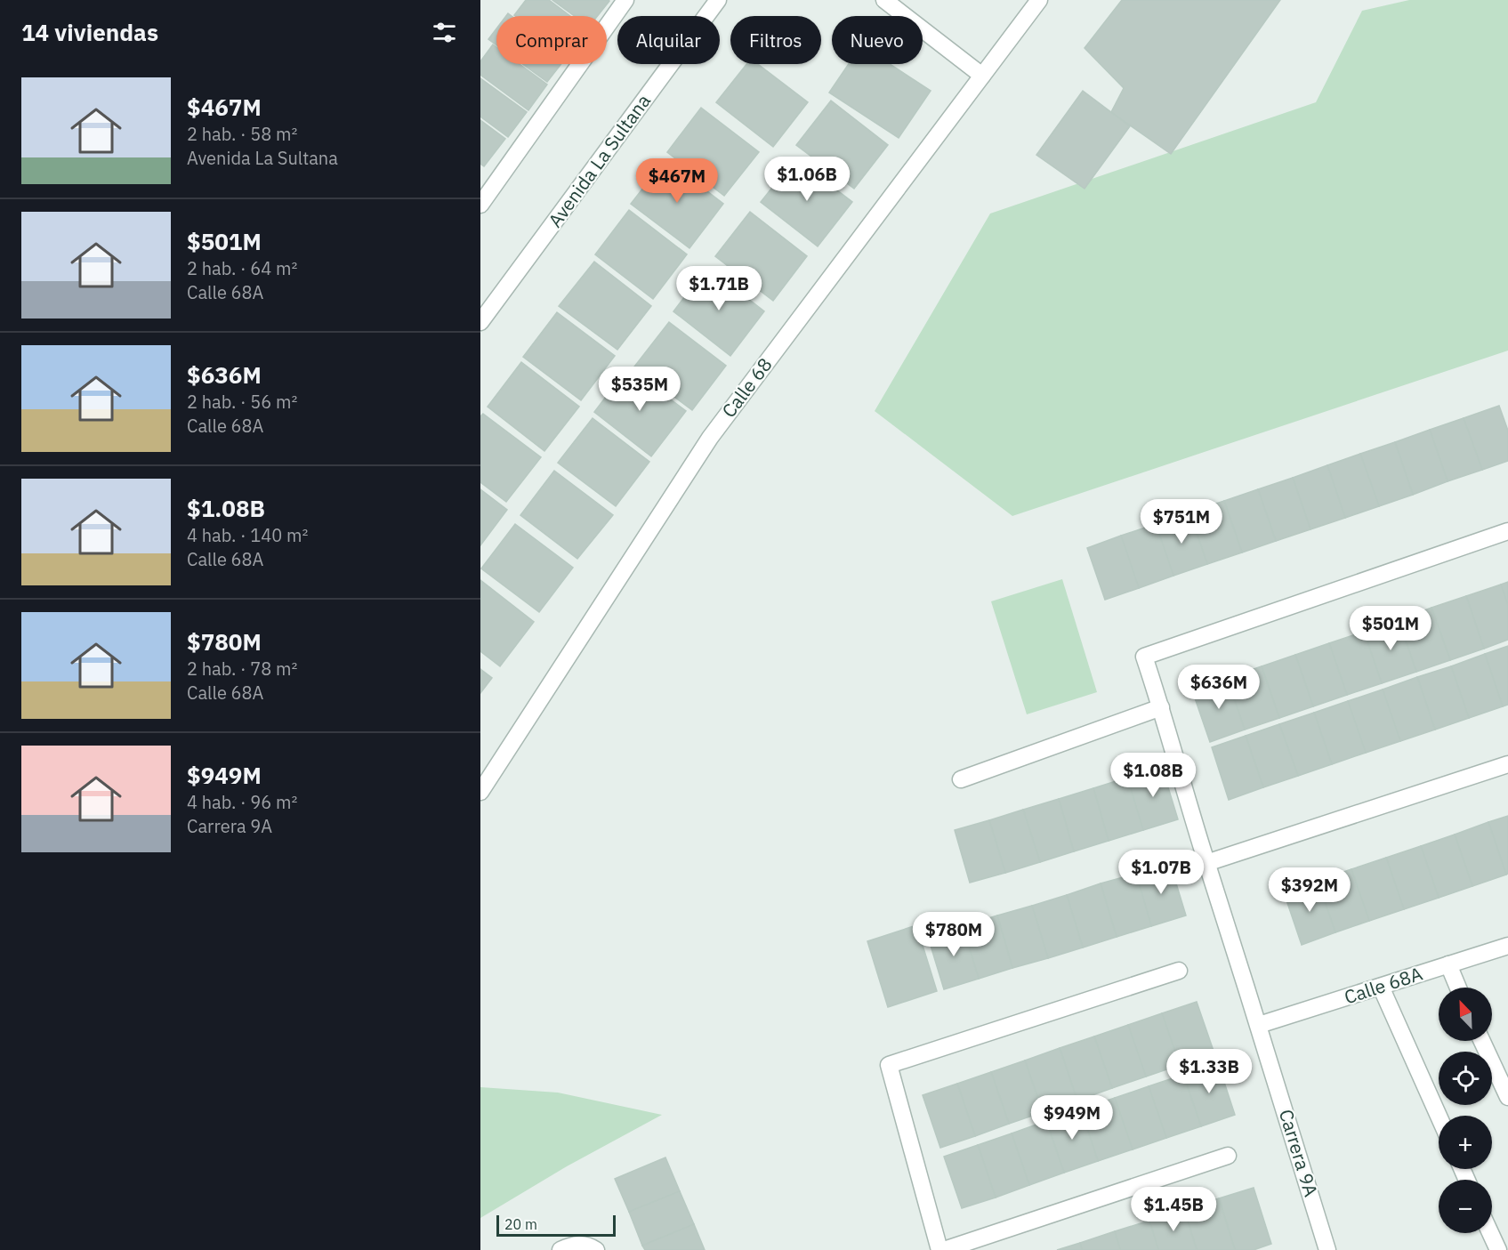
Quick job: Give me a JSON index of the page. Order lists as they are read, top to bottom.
{
  "streets": {
    "street": [
      "Avenida La Sultana",
      "Calle 68",
      "Calle 68A",
      "Carrera 9A"
    ]
  },
  "crossings": [
    ["Calle 68A", "Carrera 9A"]
  ],
  "scale_bar": "20 m",
  "north": "top left",
  "page": {
    "heading": "14 viviendas",
    "chip": [
      "Comprar",
      "Alquilar",
      "Filtros",
      "Nuevo"
    ],
    "list": [
      {
        "name": "$467M",
        "note": "2 hab. · 58 m² · Avenida La Sultana"
      },
      {
        "name": "$501M",
        "note": "2 hab. · 64 m² · Calle 68A"
      },
      {
        "name": "$636M",
        "note": "2 hab. · 56 m² · Calle 68A"
      },
      {
        "name": "$1.08B",
        "note": "4 hab. · 140 m² · Calle 68A"
      },
      {
        "name": "$780M",
        "note": "2 hab. · 78 m² · Calle 68A"
      },
      {
        "name": "$949M",
        "note": "4 hab. · 96 m² · Carrera 9A"
      }
    ],
    "price": [
      "$1.06B",
      "$467M",
      "$1.71B",
      "$535M",
      "$751M",
      "$501M",
      "$636M",
      "$1.08B",
      "$1.07B",
      "$392M",
      "$780M",
      "$1.33B",
      "$949M",
      "$1.45B"
    ],
    "map_buttons": ["+", "−"],
    "scale": "20 m"
  }
}
